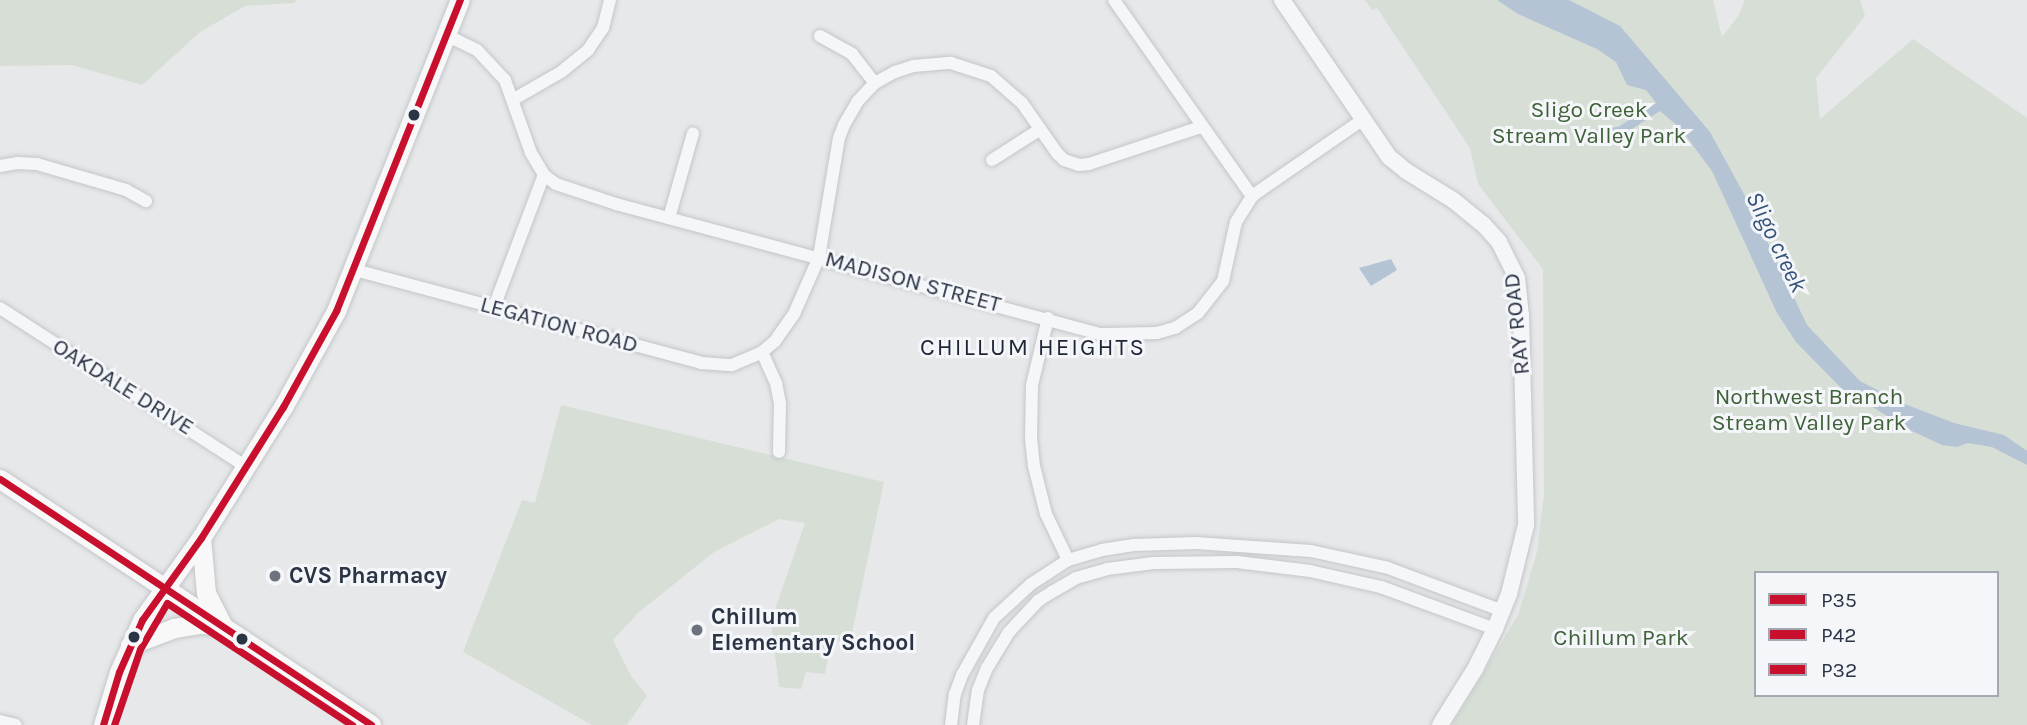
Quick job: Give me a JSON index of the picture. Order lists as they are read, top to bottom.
{
  "streets": {
    "street": [
      "MADISON STREET",
      "RAY ROAD",
      "LEGATION ROAD",
      "OAKDALE DRIVE"
    ]
  },
  "crossings": [
    ["MADISON STREET", "RAY ROAD"]
  ],
  "districts": ["CHILLUM HEIGHTS"],
  "water": ["Sligo creek"],
  "parks": ["Sligo Creek Stream Valley Park", "Northwest Branch Stream Valley Park", "Chillum Park"],
  "places": ["CVS Pharmacy", "Chillum Elementary School"],
  "lines": ["transit line P35", "transit line P42", "transit line P32"],
  "legend": ["P35", "P42", "P32"]
}
